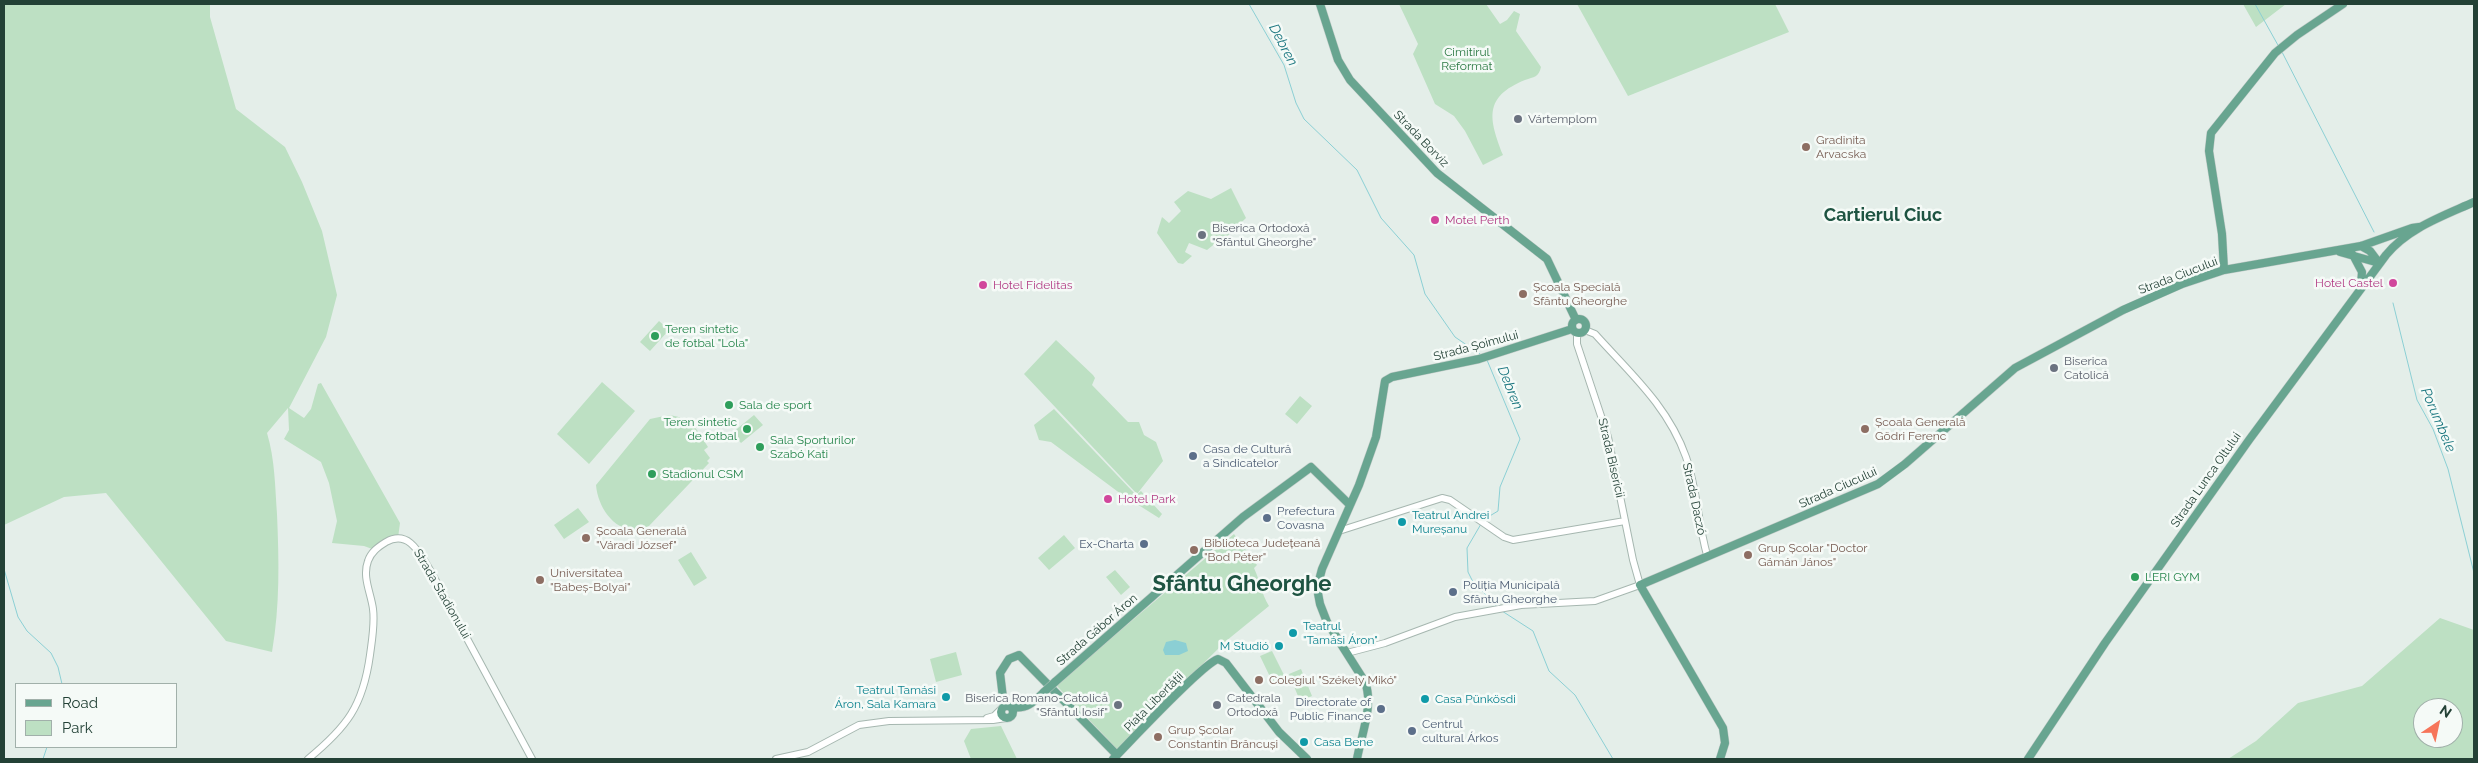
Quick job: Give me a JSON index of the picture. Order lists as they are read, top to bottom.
{
  "streets": {
    "main road": [
      "Strada Borviz",
      "Strada Ciucului",
      "Strada Șoimului",
      "Strada Lunca Oltului",
      "Strada Gábor Áron",
      "Piața Libertății"
    ],
    "street": ["Strada Bisericii", "Strada Daczó", "Strada Stadionului"]
  },
  "crossings": [
    ["Strada Ciucului", "Strada Bisericii"],
    ["Strada Ciucului", "Strada Lunca Oltului"],
    ["Strada Ciucului", "Strada Daczó"],
    ["Strada Șoimului", "Strada Bisericii"],
    ["Strada Șoimului", "Strada Daczó"],
    ["Strada Șoimului", "Strada Gábor Áron"],
    ["Strada Bisericii", "Strada Daczó"]
  ],
  "districts": ["Cartierul Ciuc", "Sfântu Gheorghe"],
  "water": ["Debren", "Porumbele"],
  "parks": ["Cimitirul Reformat"],
  "places": [
    "Vártemplom",
    "Gradinita Arvacska",
    "Motel Perth",
    "Biserica Ortodoxă \"Sfântul Gheorghe\"",
    "Hotel Castel",
    "Hotel Fidelitas",
    "Școala Specială Sfântu Gheorghe",
    "Teren sintetic de fotbal \"Lola\"",
    "Biserica Catolică",
    "Sala de sport",
    "Teren sintetic de fotbal",
    "Școala Generală Gödri Ferenc",
    "Sala Sporturilor Szabó Kati",
    "Casa de Cultură a Sindicatelor",
    "Stadionul CSM",
    "Hotel Park",
    "Prefectura Covasna",
    "Teatrul Andrei Mureșanu",
    "Școala Generală \"Váradi József\"",
    "Ex-Charta",
    "Biblioteca Județeană \"Bod Péter\"",
    "Grup Școlar \"Doctor Gámán János\"",
    "LERI GYM",
    "Universitatea \"Babeș-Bolyai\"",
    "Poliția Municipală Sfântu Gheorghe",
    "Teatrul \"Tamási Áron\"",
    "M Studió",
    "Colegiul \"Székely Mikó\"",
    "Teatrul Tamási Áron, Sala Kamara",
    "Casa Pünkösdi",
    "Biserica Romano-Catolică \"Sfântul Iosif\"",
    "Catedrala Ortodoxă",
    "Directorate of Public Finance",
    "Centrul cultural Árkos",
    "Grup Școlar Constantin Brâncuși",
    "Casa Bene"
  ],
  "legend": ["Road", "Park"],
  "north": "top right"
}
